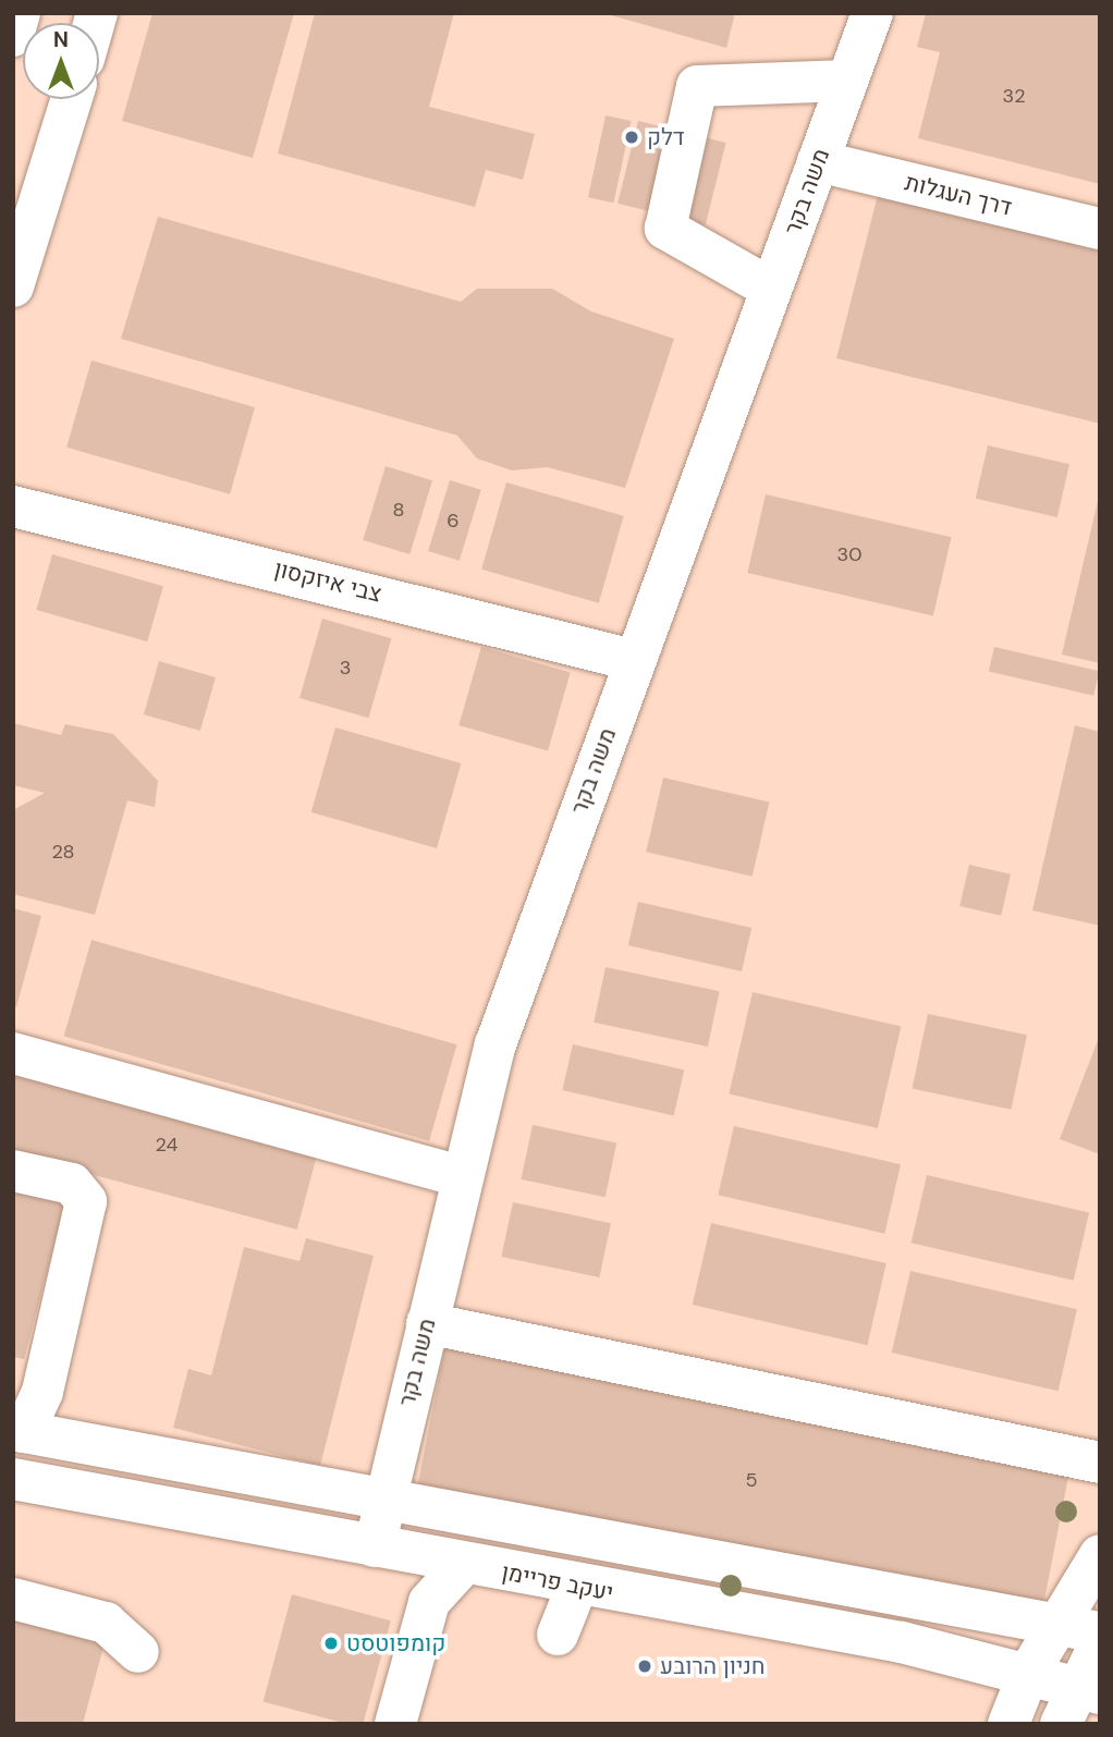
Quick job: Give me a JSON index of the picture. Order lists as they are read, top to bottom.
{
  "streets": {
    "street": [
      "משה בקר",
      "דרך העגלות",
      "צבי איזקסון",
      "יעקב פריימן"
    ]
  },
  "crossings": [
    ["משה בקר", "דרך העגלות"],
    ["משה בקר", "צבי איזקסון"],
    ["משה בקר", "יעקב פריימן"]
  ],
  "places": ["דלק", "קומפוטסט", "חניון הרובע"],
  "house_numbers": [
    "32",
    "8",
    "6",
    "30",
    "3",
    "28",
    "24",
    "5"
  ],
  "north": "top"
}
